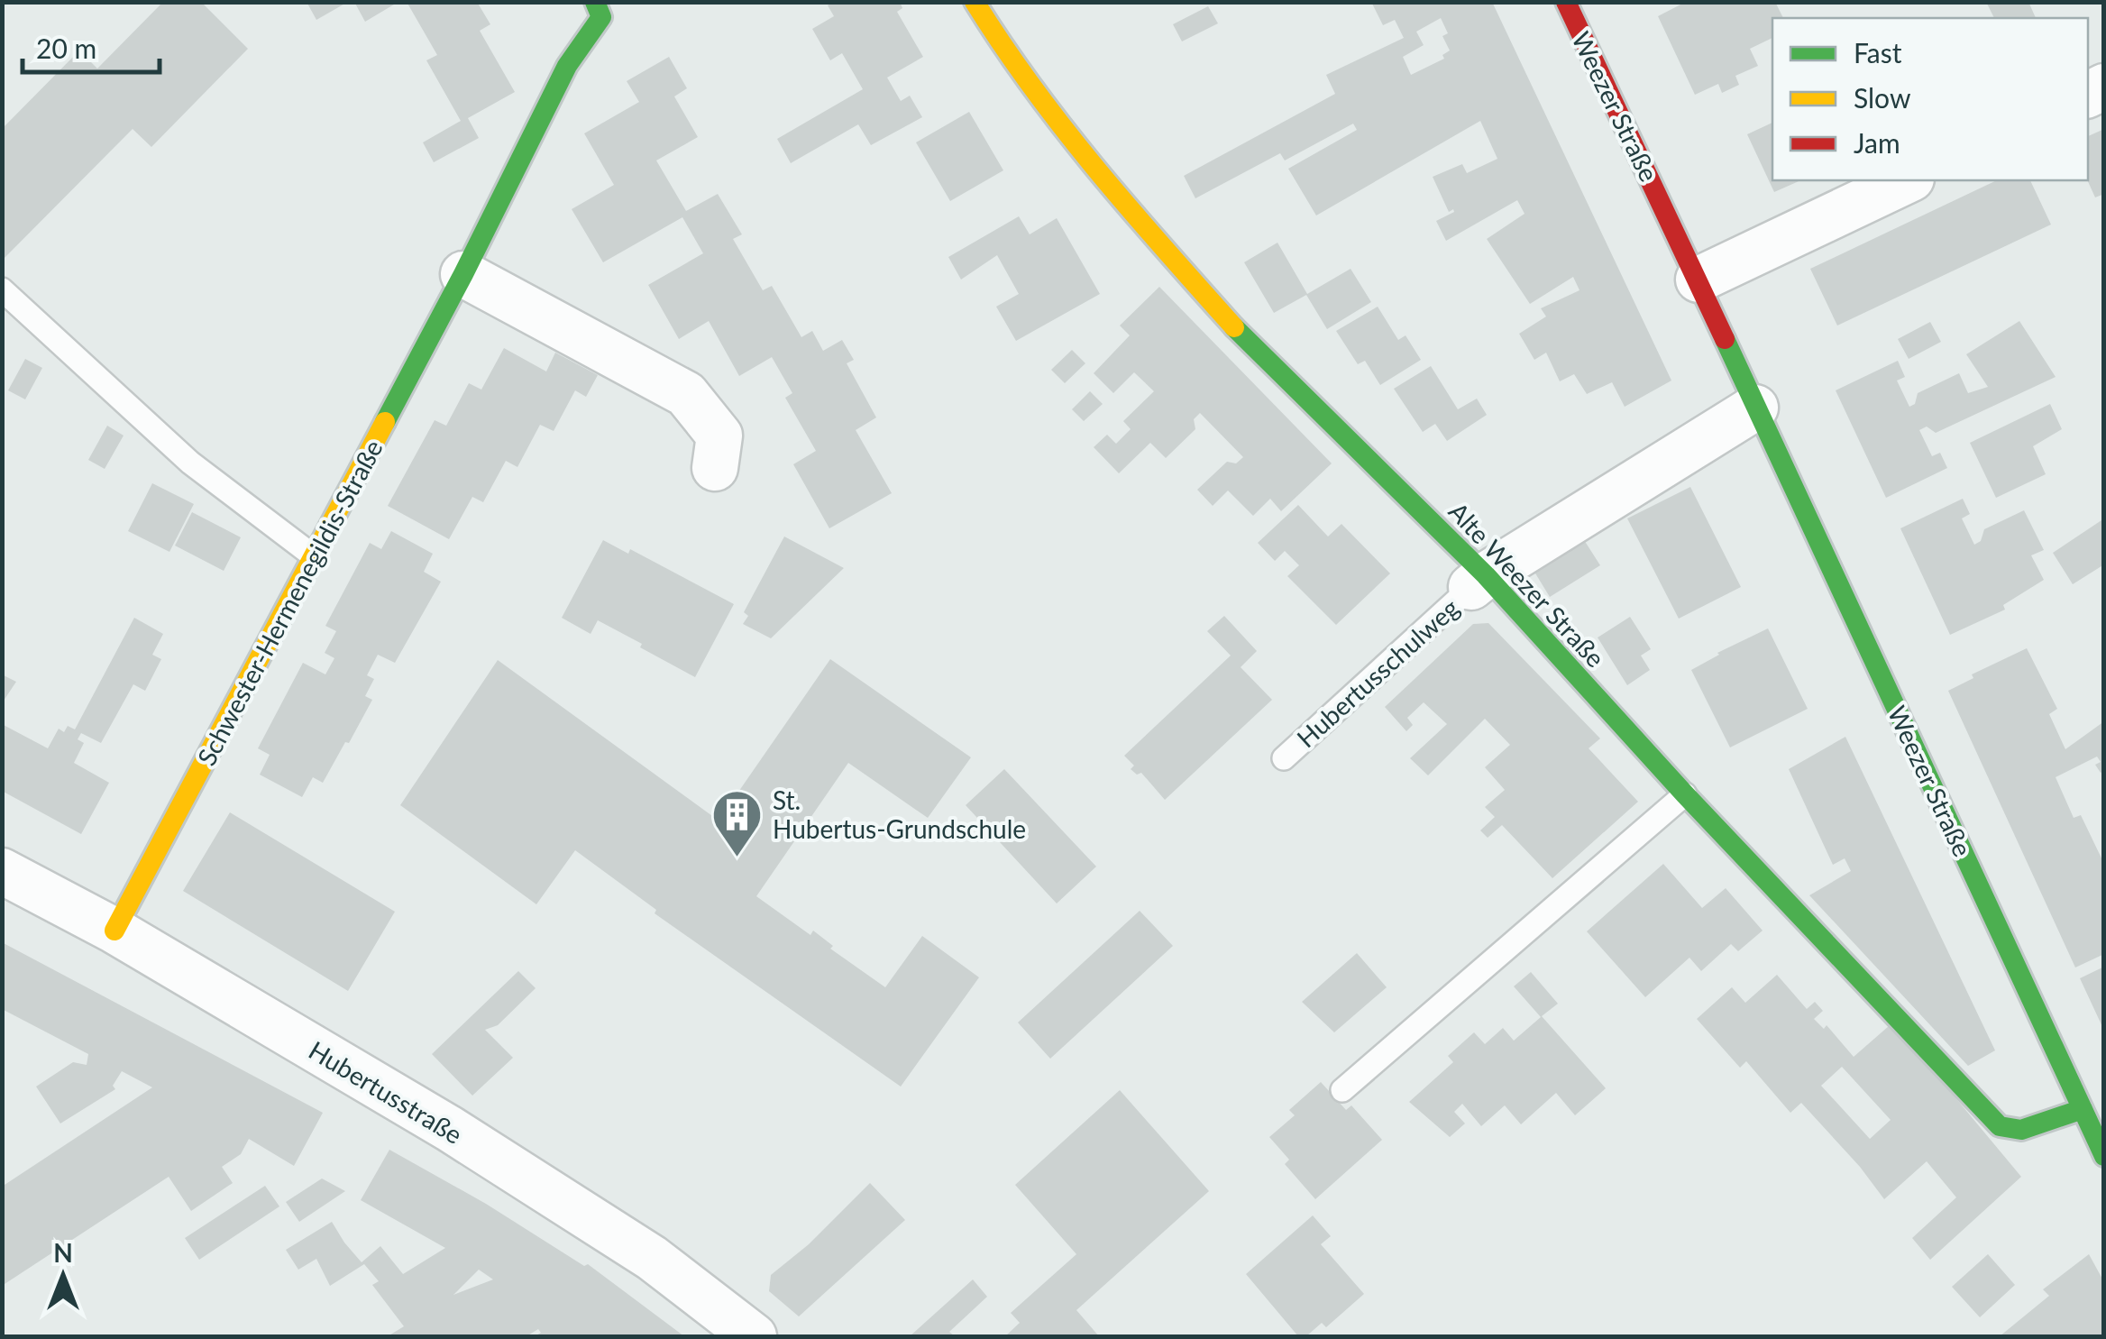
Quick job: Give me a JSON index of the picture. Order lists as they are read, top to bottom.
{
  "streets": {
    "street": [
      "Weezer Straße",
      "Alte Weezer Straße",
      "Schwester-Hermenegildis-Straße",
      "Hubertusstraße"
    ],
    "lane": ["Hubertusschulweg"]
  },
  "crossings": [
    ["Weezer Straße", "Alte Weezer Straße"],
    ["Alte Weezer Straße", "Hubertusschulweg"],
    ["Schwester-Hermenegildis-Straße", "Hubertusstraße"]
  ],
  "places": {
    "building": ["St. Hubertus-Grundschule"]
  },
  "legend": ["Fast", "Slow", "Jam"],
  "scale_bar": "20 m",
  "north": "top"
}
